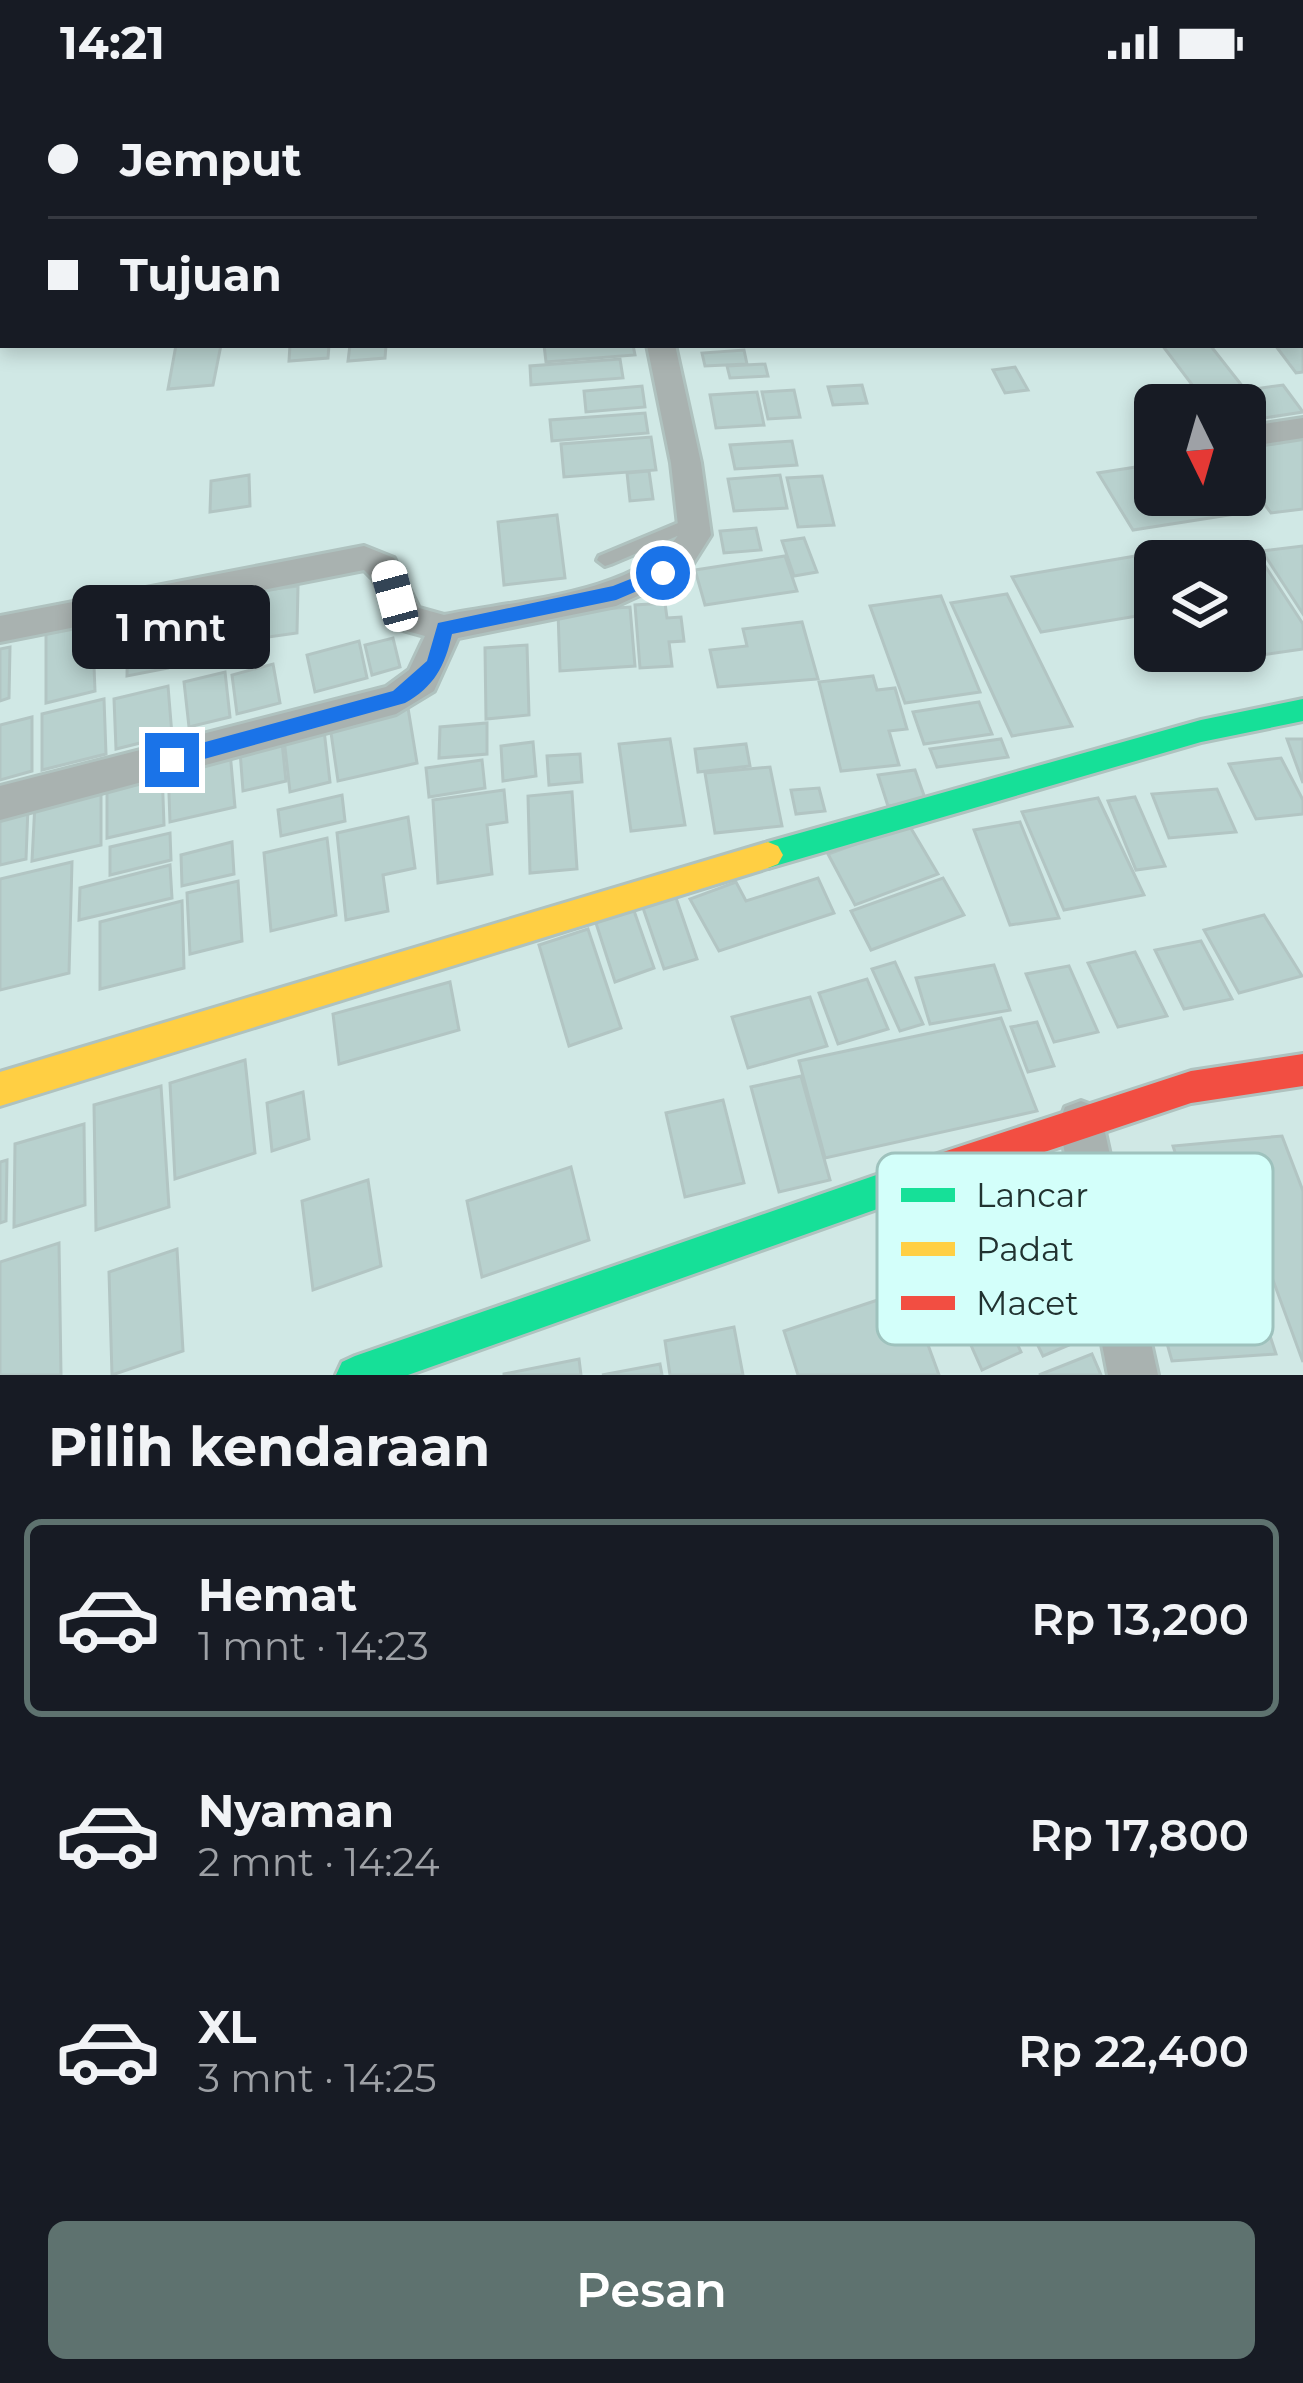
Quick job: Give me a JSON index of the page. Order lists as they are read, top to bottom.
{
  "legend": ["Lancar", "Padat", "Macet"],
  "north": "bottom",
  "page": {
    "status": "14:21",
    "banner": ["Jemput", "Tujuan"],
    "bubble": "1 mnt",
    "heading": "Pilih kendaraan",
    "list": [
      {
        "name": "Hemat",
        "note": "1 mnt · 14:23",
        "value": "Rp 13,200"
      },
      {
        "name": "Nyaman",
        "note": "2 mnt · 14:24",
        "value": "Rp 17,800"
      },
      {
        "name": "XL",
        "note": "3 mnt · 14:25",
        "value": "Rp 22,400"
      }
    ],
    "buttons": "Pesan"
  }
}
